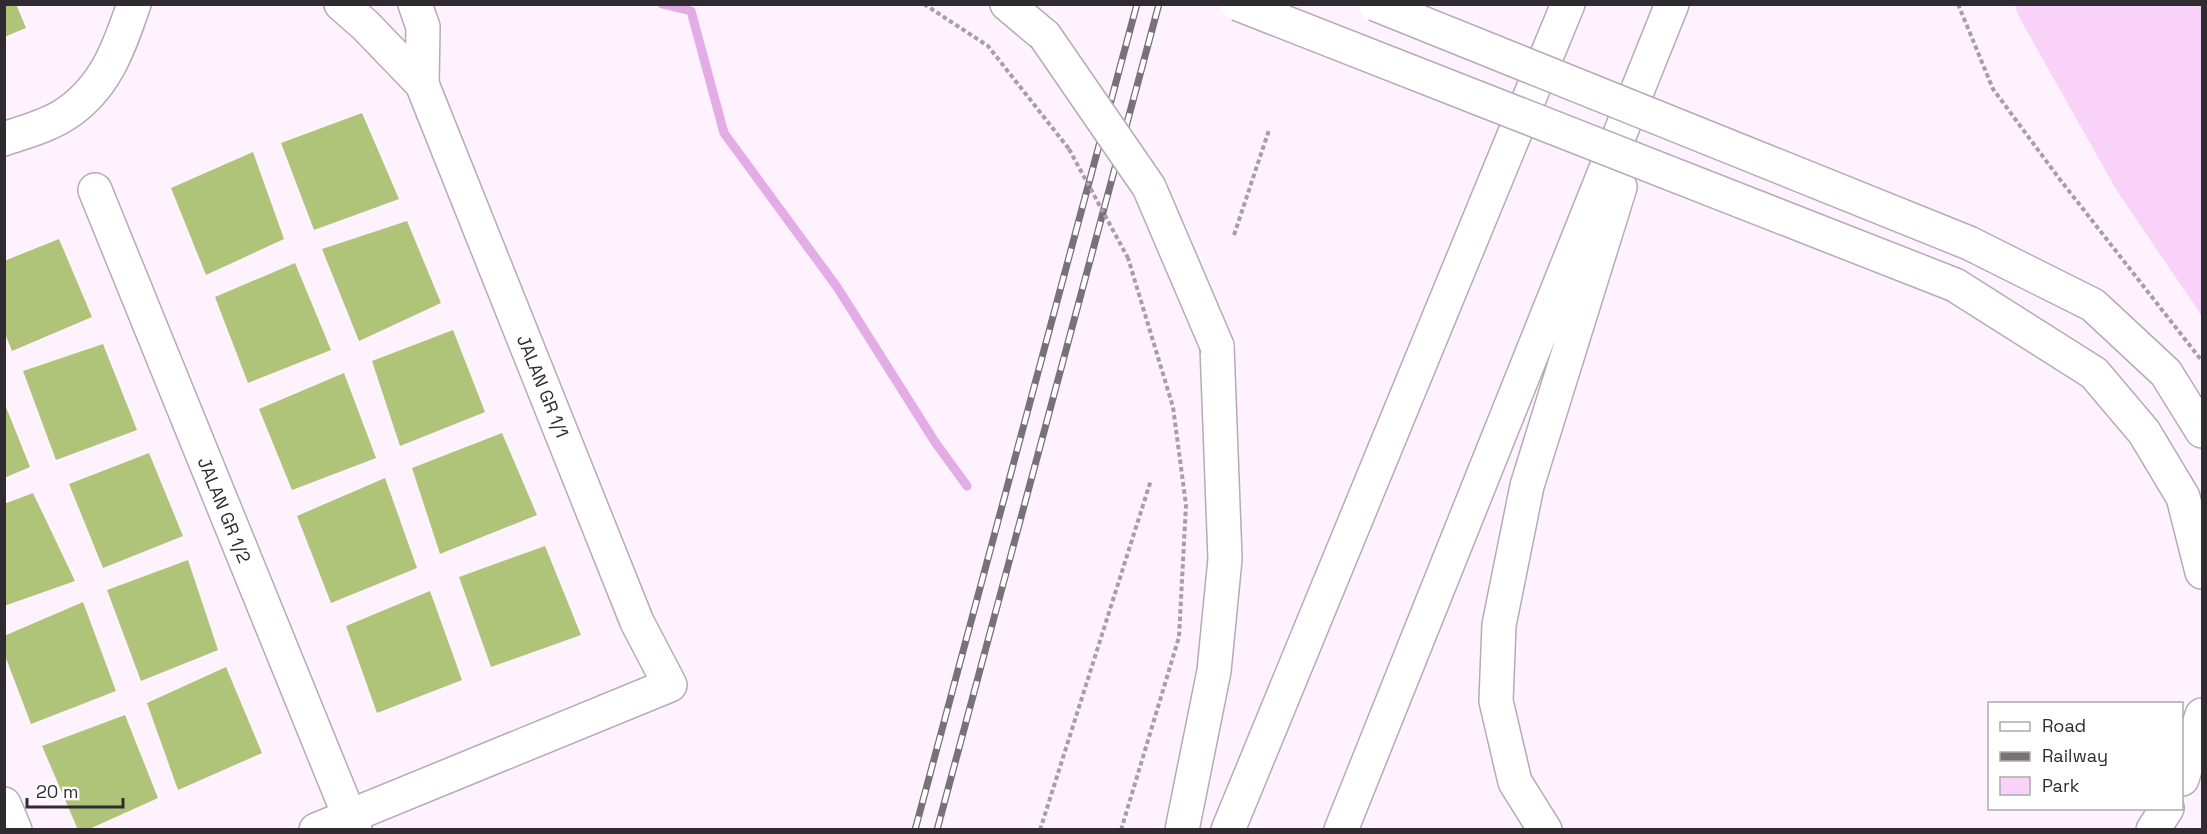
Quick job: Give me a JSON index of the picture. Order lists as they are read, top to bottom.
{
  "streets": {
    "main road": ["JALAN GR 1/1", "JALAN GR 1/2"]
  },
  "crossings": [
    ["JALAN GR 1/1", "JALAN GR 1/2"]
  ],
  "legend": ["Road", "Railway", "Park"],
  "scale_bar": "20 m"
}
